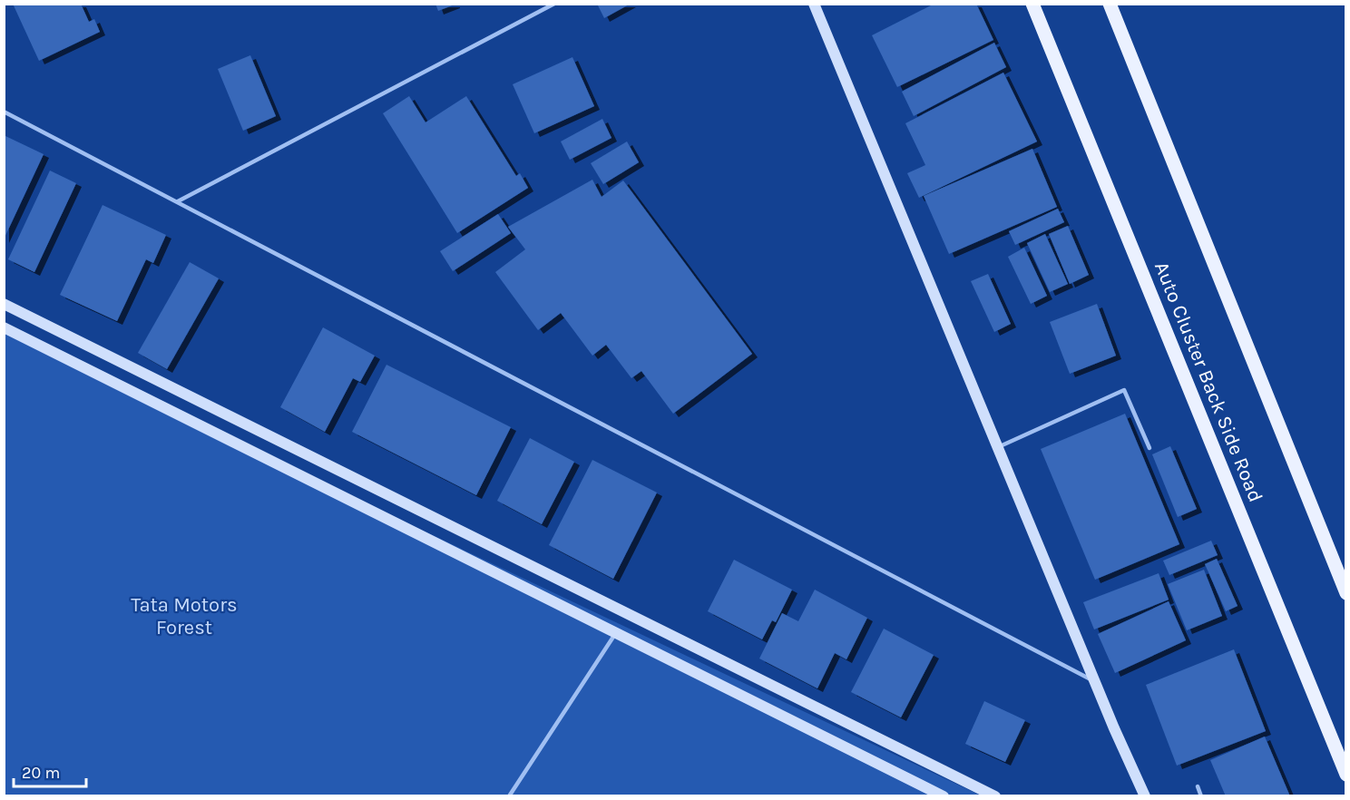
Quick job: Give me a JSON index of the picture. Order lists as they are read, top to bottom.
{
  "streets": {
    "main road": ["Auto Cluster Back Side Road"]
  },
  "parks": ["Tata Motors Forest"],
  "scale_bar": "20 m"
}
